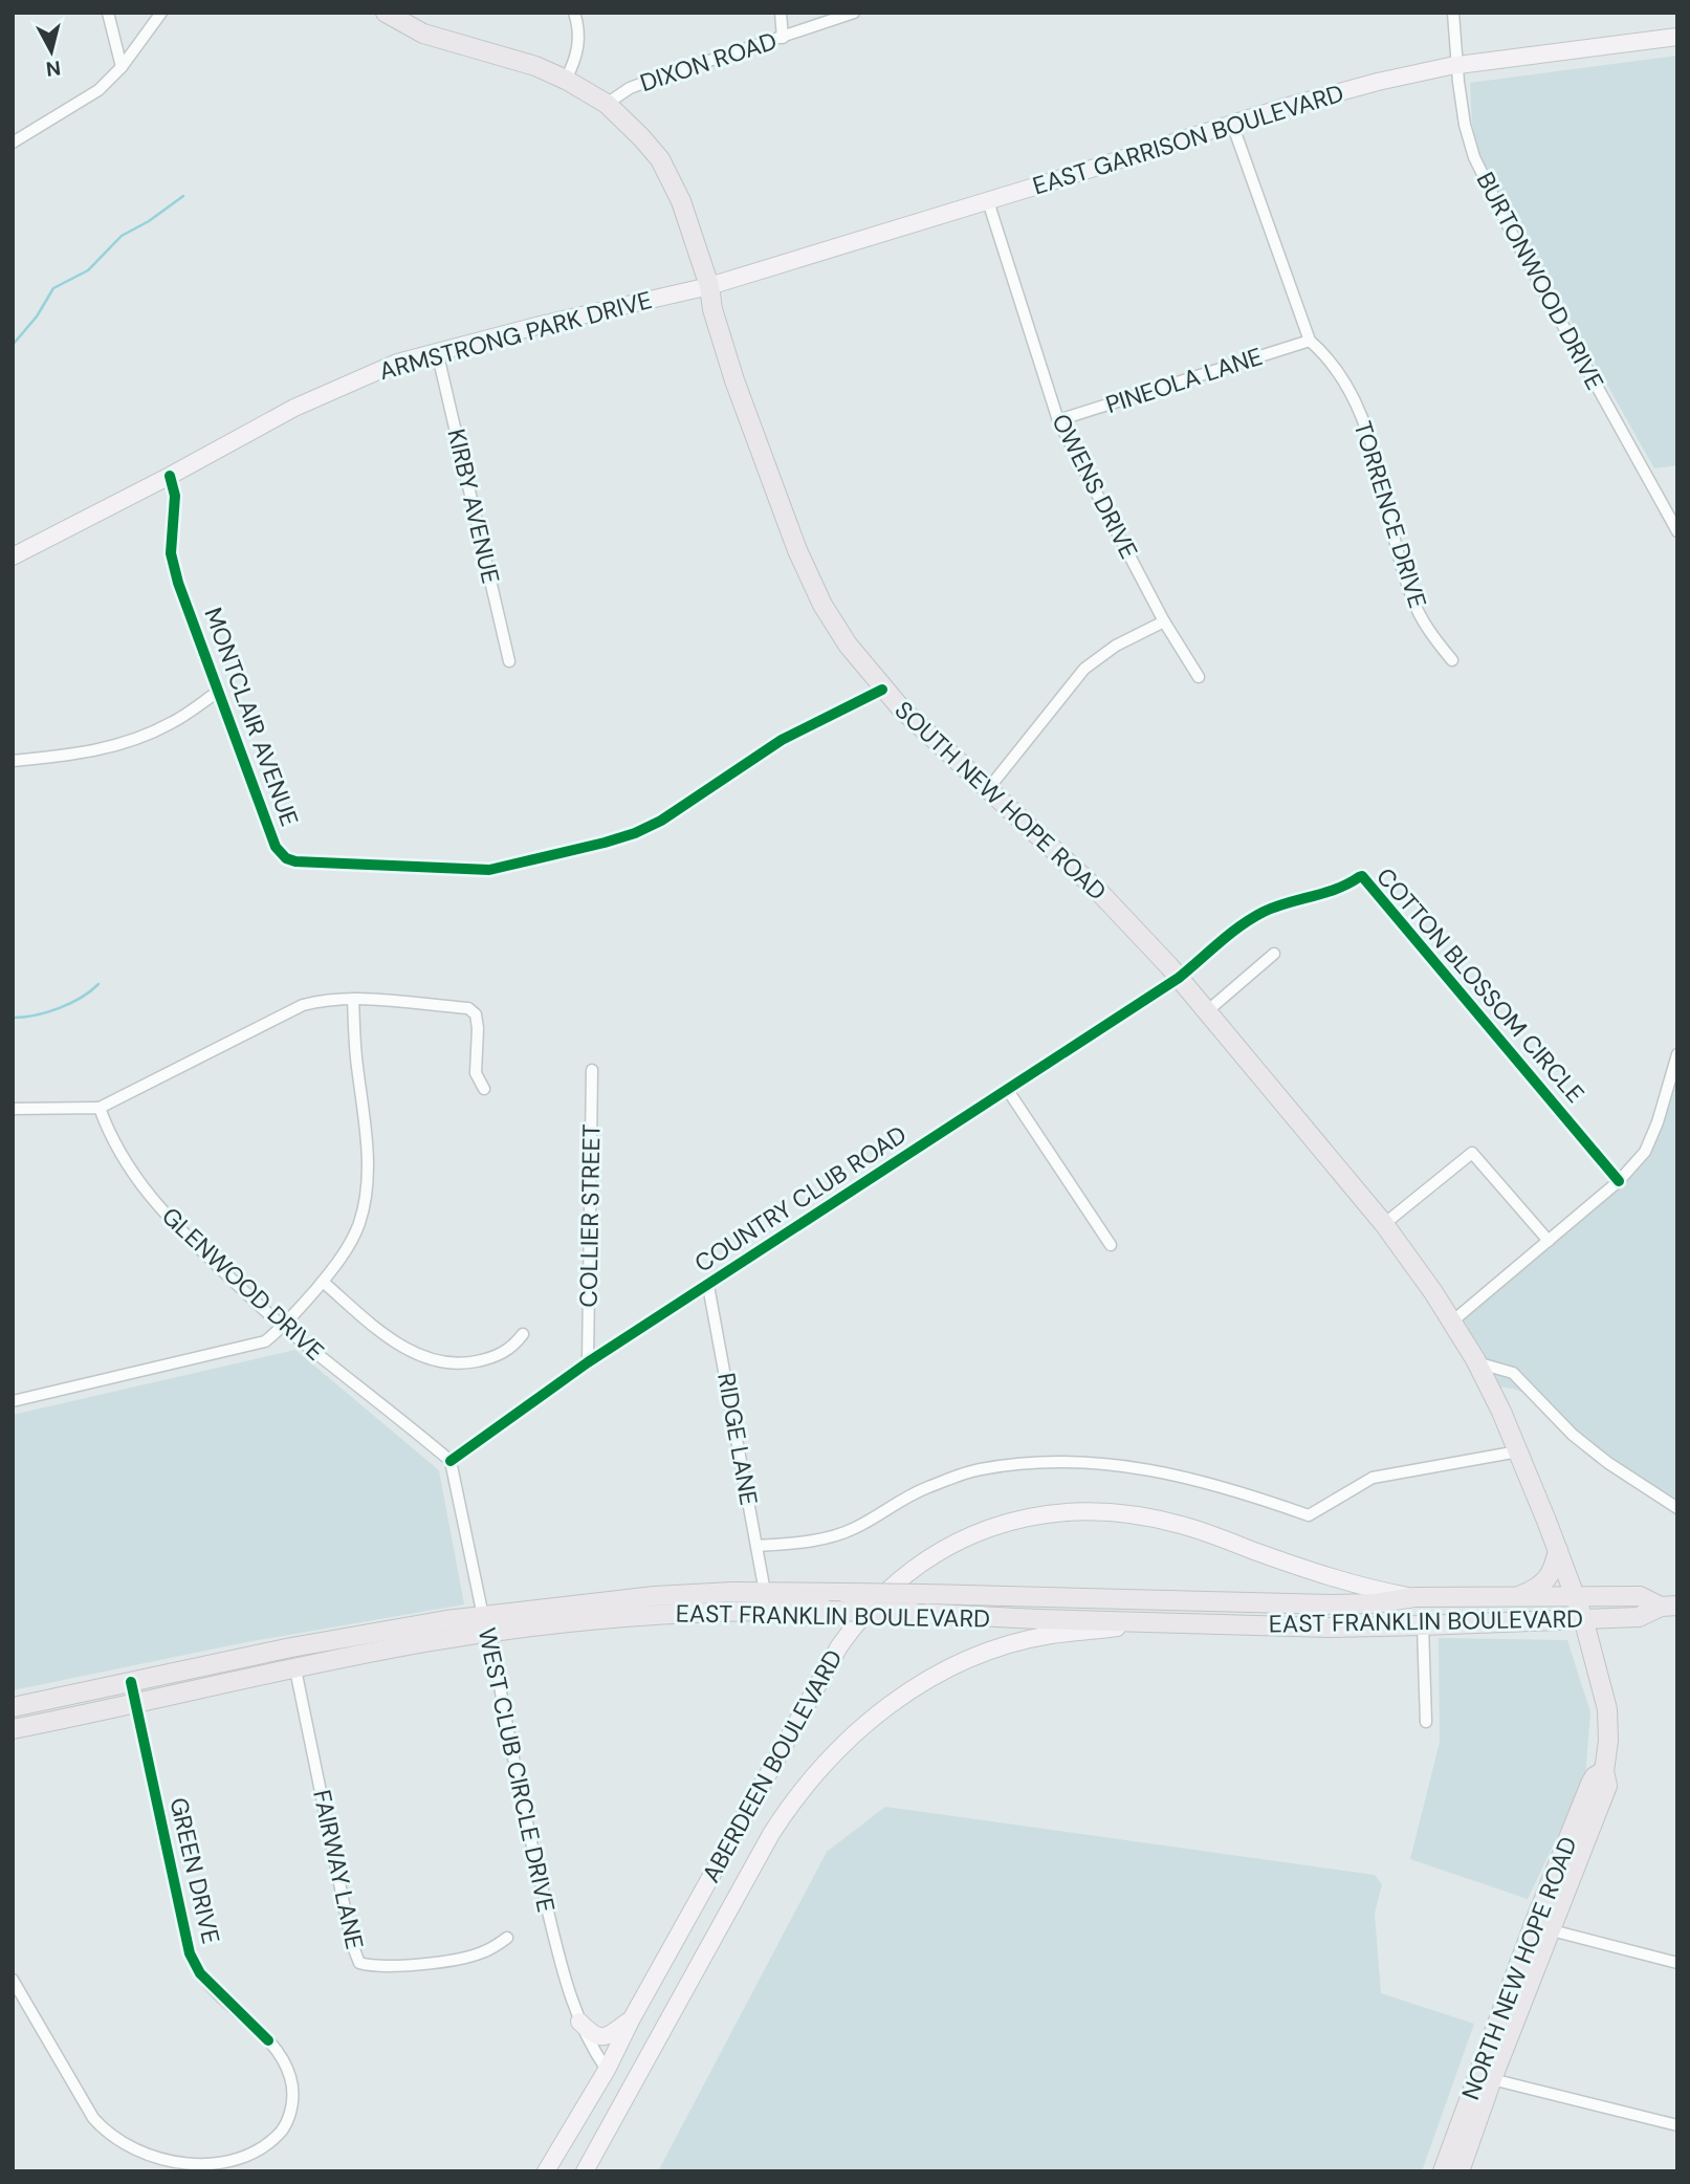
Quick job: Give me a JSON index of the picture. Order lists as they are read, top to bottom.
{
  "streets": {
    "main road": [
      "EAST GARRISON BOULEVARD",
      "ARMSTRONG PARK DRIVE",
      "SOUTH NEW HOPE ROAD",
      "EAST FRANKLIN BOULEVARD",
      "ABERDEEN BOULEVARD",
      "NORTH NEW HOPE ROAD"
    ],
    "street": [
      "DIXON ROAD",
      "BURTONWOOD DRIVE",
      "PINEOLA LANE",
      "OWENS DRIVE",
      "KIRBY AVENUE",
      "TORRENCE DRIVE",
      "MONTCLAIR AVENUE",
      "COTTON BLOSSOM CIRCLE",
      "COUNTRY CLUB ROAD",
      "COLLIER STREET",
      "GLENWOOD DRIVE",
      "RIDGE LANE",
      "WEST CLUB CIRCLE DRIVE",
      "FAIRWAY LANE",
      "GREEN DRIVE"
    ]
  },
  "crossings": [
    ["DIXON ROAD", "SOUTH NEW HOPE ROAD"],
    ["EAST GARRISON BOULEVARD", "BURTONWOOD DRIVE"],
    ["EAST GARRISON BOULEVARD", "ARMSTRONG PARK DRIVE"],
    ["EAST GARRISON BOULEVARD", "OWENS DRIVE"],
    ["EAST GARRISON BOULEVARD", "TORRENCE DRIVE"],
    ["EAST GARRISON BOULEVARD", "SOUTH NEW HOPE ROAD"],
    ["ARMSTRONG PARK DRIVE", "KIRBY AVENUE"],
    ["ARMSTRONG PARK DRIVE", "MONTCLAIR AVENUE"],
    ["ARMSTRONG PARK DRIVE", "SOUTH NEW HOPE ROAD"],
    ["PINEOLA LANE", "OWENS DRIVE"],
    ["PINEOLA LANE", "TORRENCE DRIVE"],
    ["MONTCLAIR AVENUE", "SOUTH NEW HOPE ROAD"],
    ["SOUTH NEW HOPE ROAD", "COTTON BLOSSOM CIRCLE"],
    ["SOUTH NEW HOPE ROAD", "COUNTRY CLUB ROAD"],
    ["SOUTH NEW HOPE ROAD", "EAST FRANKLIN BOULEVARD"],
    ["SOUTH NEW HOPE ROAD", "NORTH NEW HOPE ROAD"],
    ["COTTON BLOSSOM CIRCLE", "COUNTRY CLUB ROAD"],
    ["COUNTRY CLUB ROAD", "COLLIER STREET"],
    ["COUNTRY CLUB ROAD", "GLENWOOD DRIVE"],
    ["COUNTRY CLUB ROAD", "RIDGE LANE"],
    ["COUNTRY CLUB ROAD", "WEST CLUB CIRCLE DRIVE"],
    ["GLENWOOD DRIVE", "WEST CLUB CIRCLE DRIVE"],
    ["RIDGE LANE", "EAST FRANKLIN BOULEVARD"],
    ["EAST FRANKLIN BOULEVARD", "ABERDEEN BOULEVARD"],
    ["EAST FRANKLIN BOULEVARD", "WEST CLUB CIRCLE DRIVE"],
    ["EAST FRANKLIN BOULEVARD", "FAIRWAY LANE"],
    ["EAST FRANKLIN BOULEVARD", "GREEN DRIVE"],
    ["EAST FRANKLIN BOULEVARD", "NORTH NEW HOPE ROAD"],
    ["ABERDEEN BOULEVARD", "WEST CLUB CIRCLE DRIVE"]
  ],
  "north": "bottom"
}
